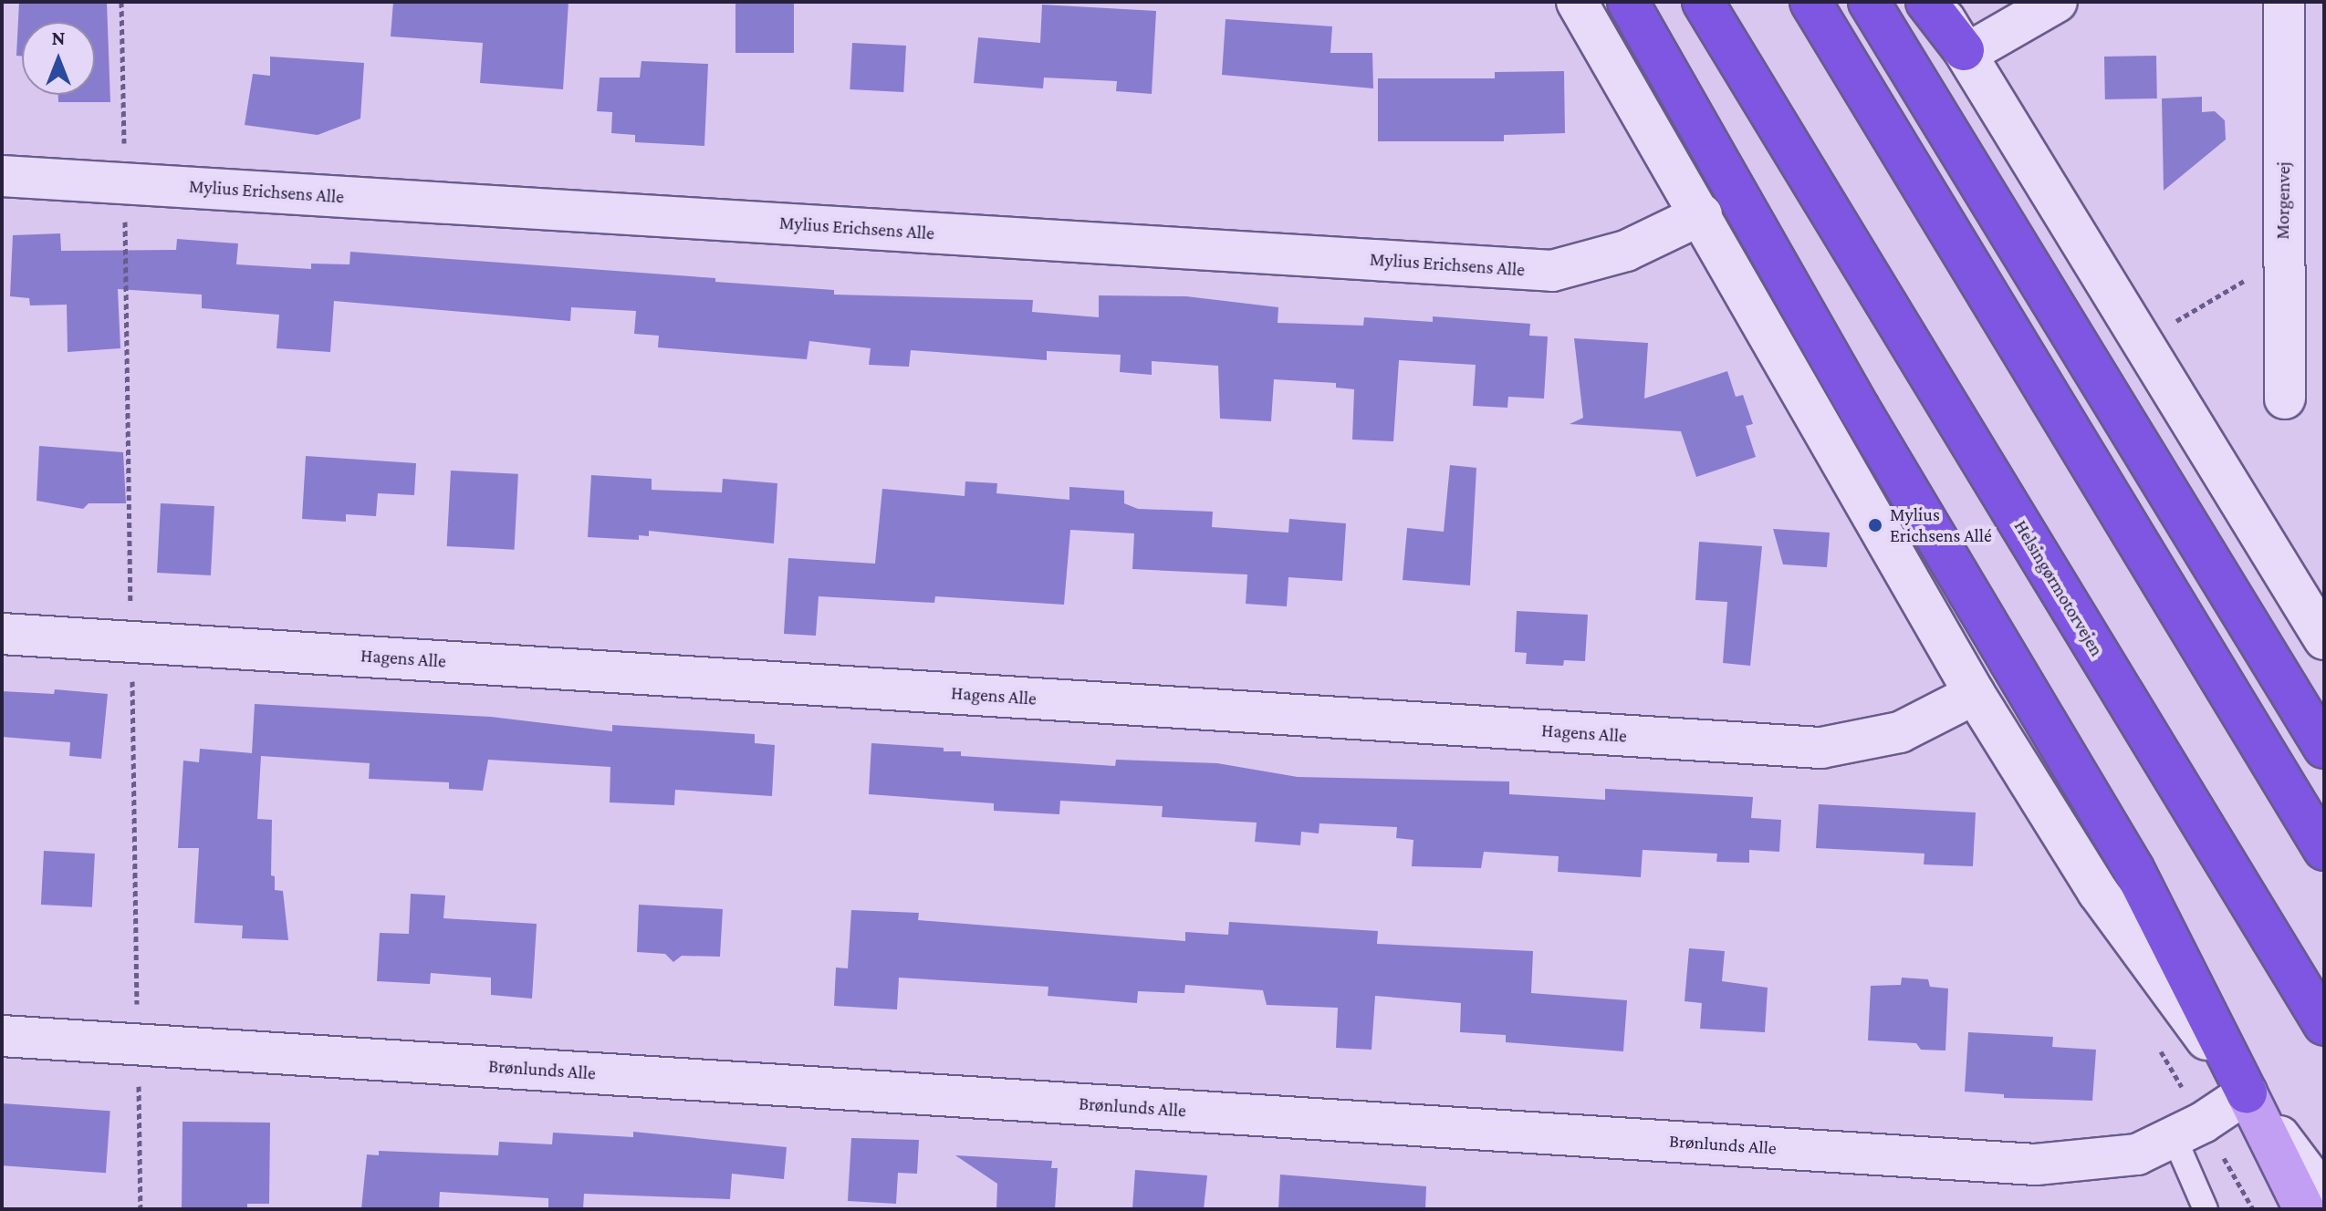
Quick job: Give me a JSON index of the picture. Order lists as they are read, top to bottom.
{
  "streets": {
    "highway": ["Helsingørmotorvejen"],
    "street": [
      "Mylius Erichsens Alle",
      "Morgenvej",
      "Hagens Alle",
      "Brønlunds Alle"
    ]
  },
  "places": ["Mylius Erichsens Allé"],
  "north": "top"
}
